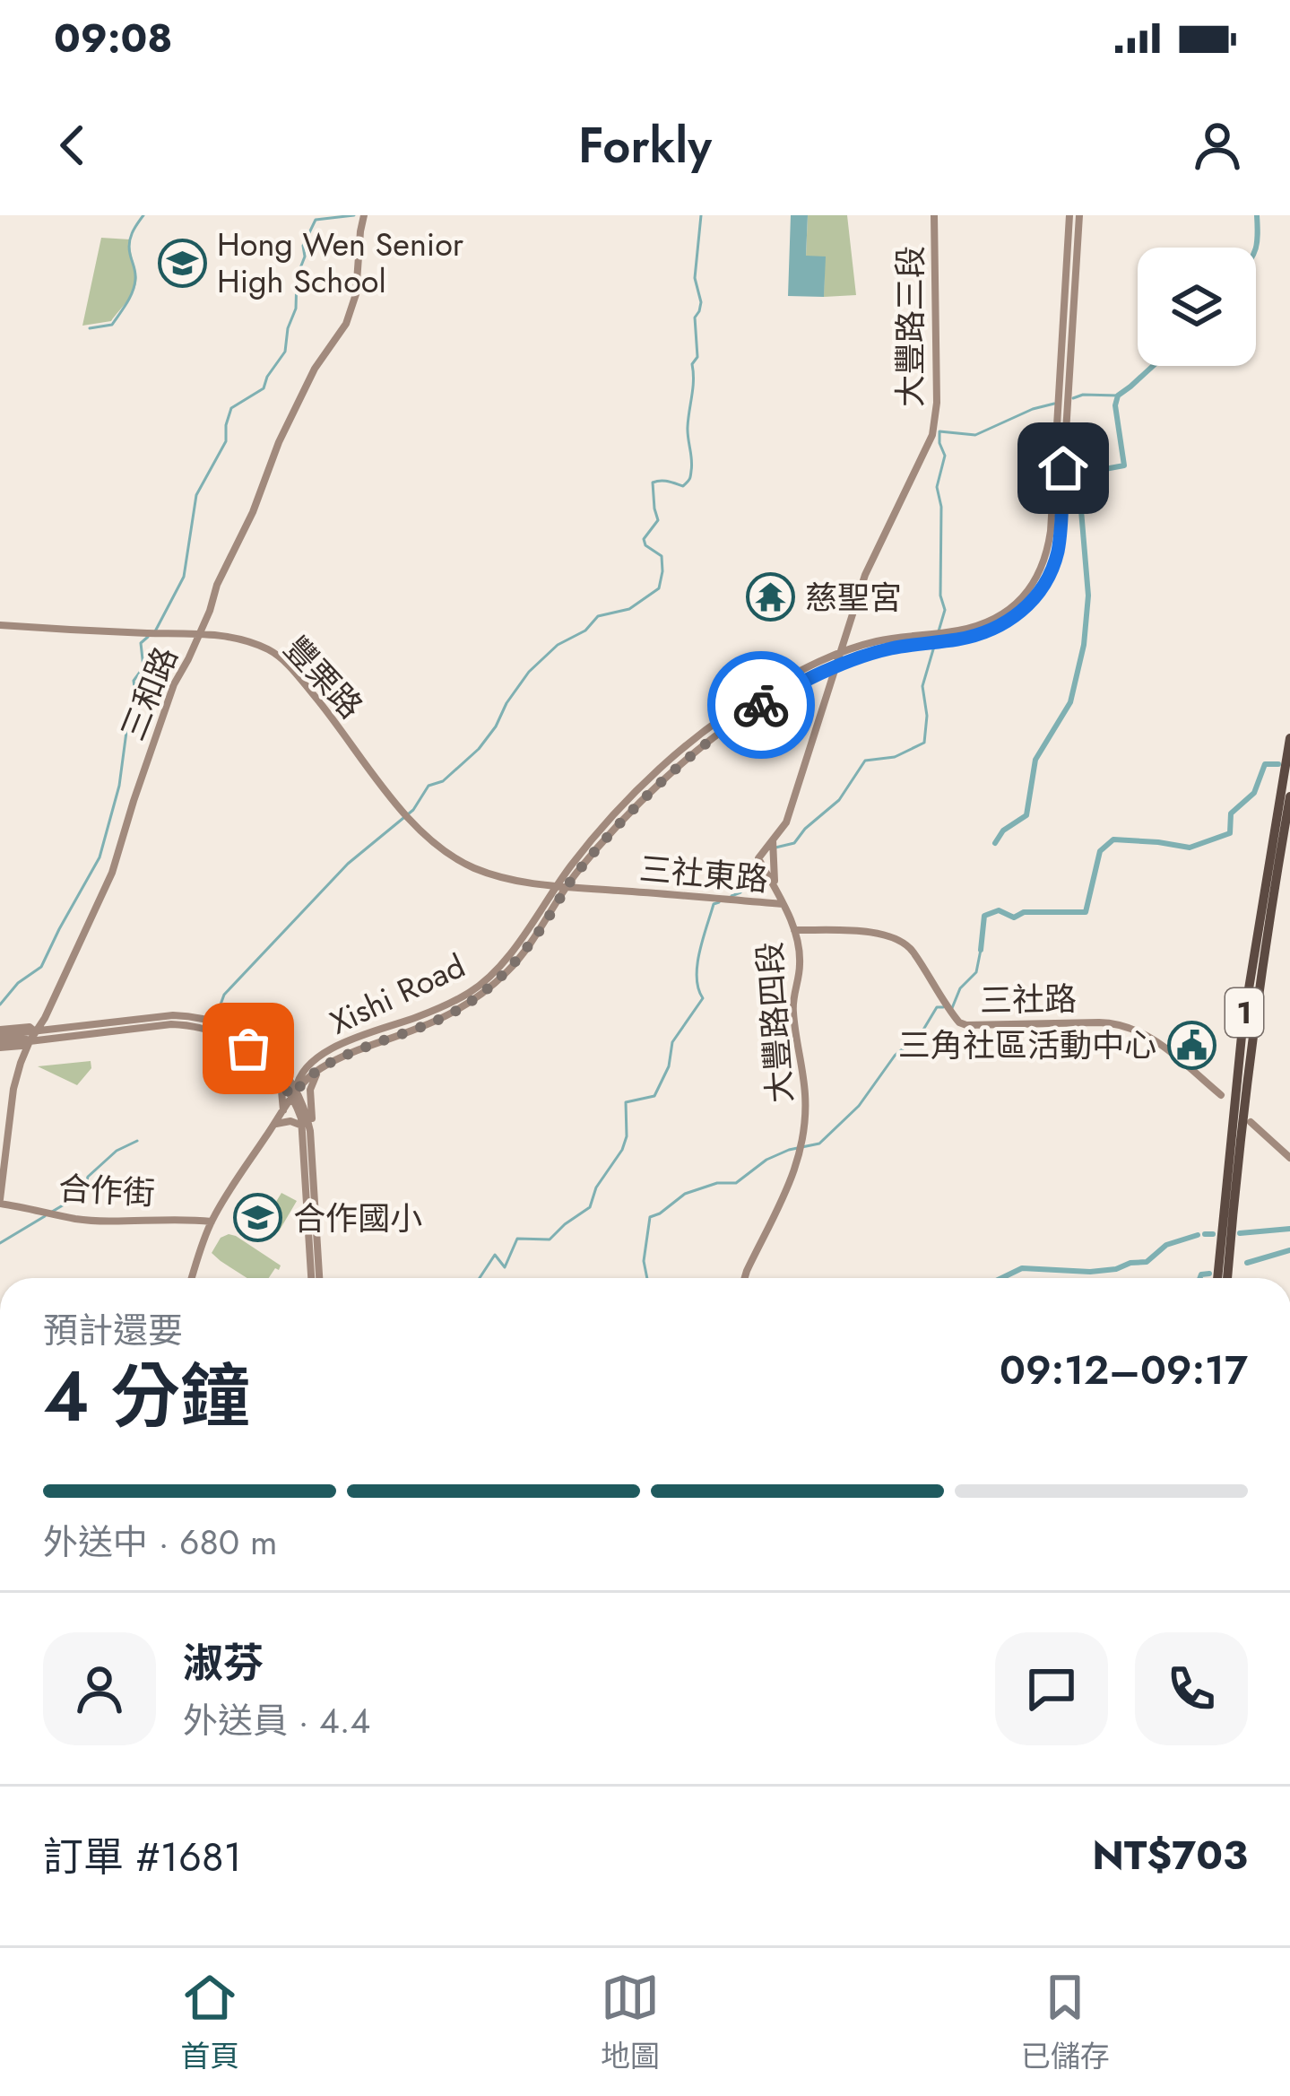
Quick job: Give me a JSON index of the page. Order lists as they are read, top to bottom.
{
  "streets": {
    "highway": ["1"],
    "street": [
      "大豐路三段",
      "豐栗路",
      "三和路",
      "三社東路",
      "Xishi Road",
      "三社路",
      "大豐路四段",
      "合作街"
    ]
  },
  "crossings": [
    ["大豐路三段", "Xishi Road"],
    ["豐栗路", "三和路"],
    ["豐栗路", "三社東路"],
    ["豐栗路", "Xishi Road"],
    ["三和路", "Xishi Road"],
    ["三和路", "合作街"],
    ["三社東路", "Xishi Road"],
    ["三社東路", "大豐路四段"],
    ["Xishi Road", "合作街"],
    ["三社路", "大豐路四段"]
  ],
  "places": {
    "school or university": ["Hong Wen Senior High School", "合作國小"],
    "temple": ["慈聖宮"],
    "public building": ["三角社區活動中心"]
  },
  "page": {
    "status": "09:08",
    "header": "Forkly",
    "heading": ["4 分鐘", "預計還要", "09:12–09:17"],
    "panel": [
      "淑芬",
      "外送員 · 4.4",
      "訂單 #1681",
      "NT$703"
    ],
    "bar": "外送中 · 680 m",
    "tabs": ["首頁", "地圖", "已儲存"]
  }
}
